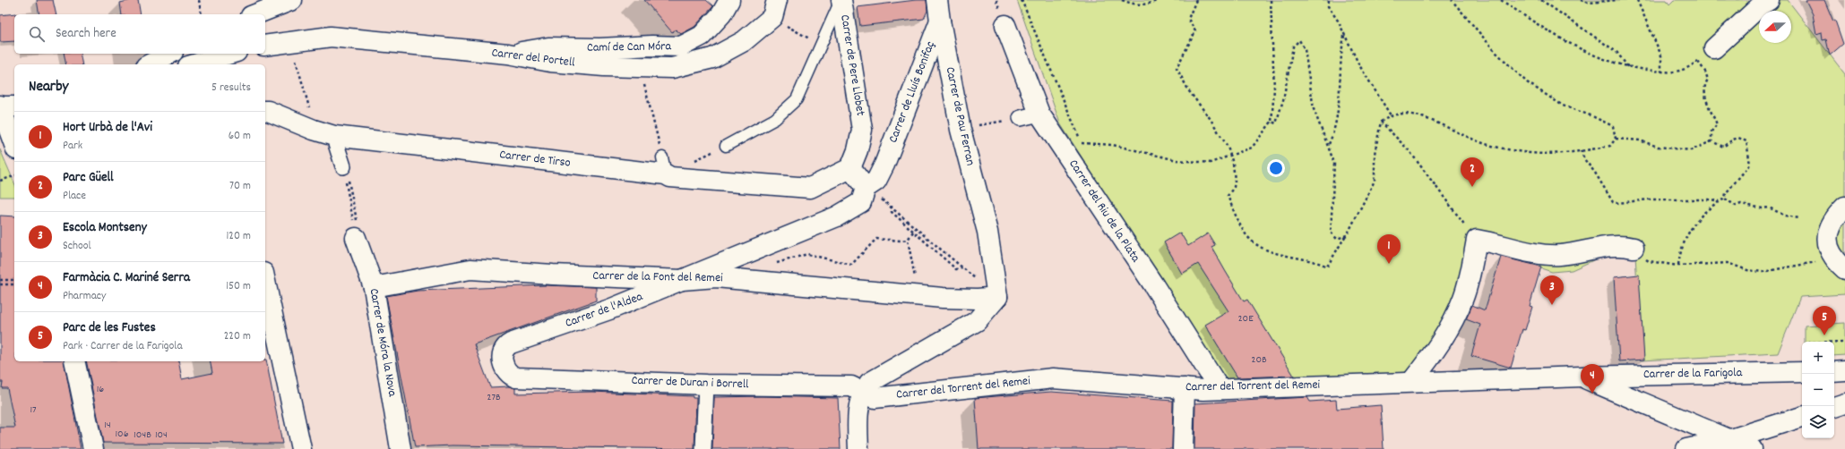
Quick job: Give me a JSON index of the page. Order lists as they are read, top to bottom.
{
  "streets": {
    "street": [
      "Camí de Can Móra",
      "Carrer del Portell",
      "Carrer de Pere Llobet",
      "Carrer de Lluís Bonifaç",
      "Carrer de Pau Ferran",
      "Carrer de Tirso",
      "Carrer del Riu de la Plata",
      "Carrer de la Font del Remei",
      "Carrer de l'Aldea",
      "Carrer de Móra la Nova",
      "Carrer de la Farigola",
      "Carrer de Duran i Borrell",
      "Carrer del Torrent del Remei"
    ]
  },
  "crossings": [
    ["Camí de Can Móra", "Carrer del Portell"],
    ["Carrer de Pere Llobet", "Carrer de Tirso"],
    ["Carrer de Lluís Bonifaç", "Carrer de Pau Ferran"],
    ["Carrer de Lluís Bonifaç", "Carrer de l'Aldea"],
    ["Carrer de Pau Ferran", "Carrer de la Font del Remei"],
    ["Carrer del Riu de la Plata", "Carrer del Torrent del Remei"],
    ["Carrer de la Font del Remei", "Carrer de l'Aldea"],
    ["Carrer de la Font del Remei", "Carrer de Móra la Nova"],
    ["Carrer de l'Aldea", "Carrer de Duran i Borrell"],
    ["Carrer de la Farigola", "Carrer del Torrent del Remei"],
    ["Carrer de Duran i Borrell", "Carrer del Torrent del Remei"]
  ],
  "house_numbers": [
    "20E",
    "20B",
    "16",
    "27B",
    "17",
    "14",
    "106",
    "104B",
    "104"
  ],
  "north": "left",
  "page": {
    "search": "Search here",
    "heading": ["Nearby", "5 results"],
    "list": [
      {
        "mark": "1",
        "name": "Hort Urbà de l'Avi",
        "note": "Park",
        "value": "60 m"
      },
      {
        "mark": "2",
        "name": "Parc Güell",
        "note": "Place",
        "value": "70 m"
      },
      {
        "mark": "3",
        "name": "Escola Montseny",
        "note": "School",
        "value": "120 m"
      },
      {
        "mark": "4",
        "name": "Farmàcia C. Mariné Serra",
        "note": "Pharmacy",
        "value": "150 m"
      },
      {
        "mark": "5",
        "name": "Parc de les Fustes",
        "note": "Park · Carrer de la Farigola",
        "value": "220 m"
      }
    ],
    "pins": [
      "2",
      "1",
      "3",
      "5",
      "4"
    ],
    "map_buttons": ["+", "−"]
  }
}
